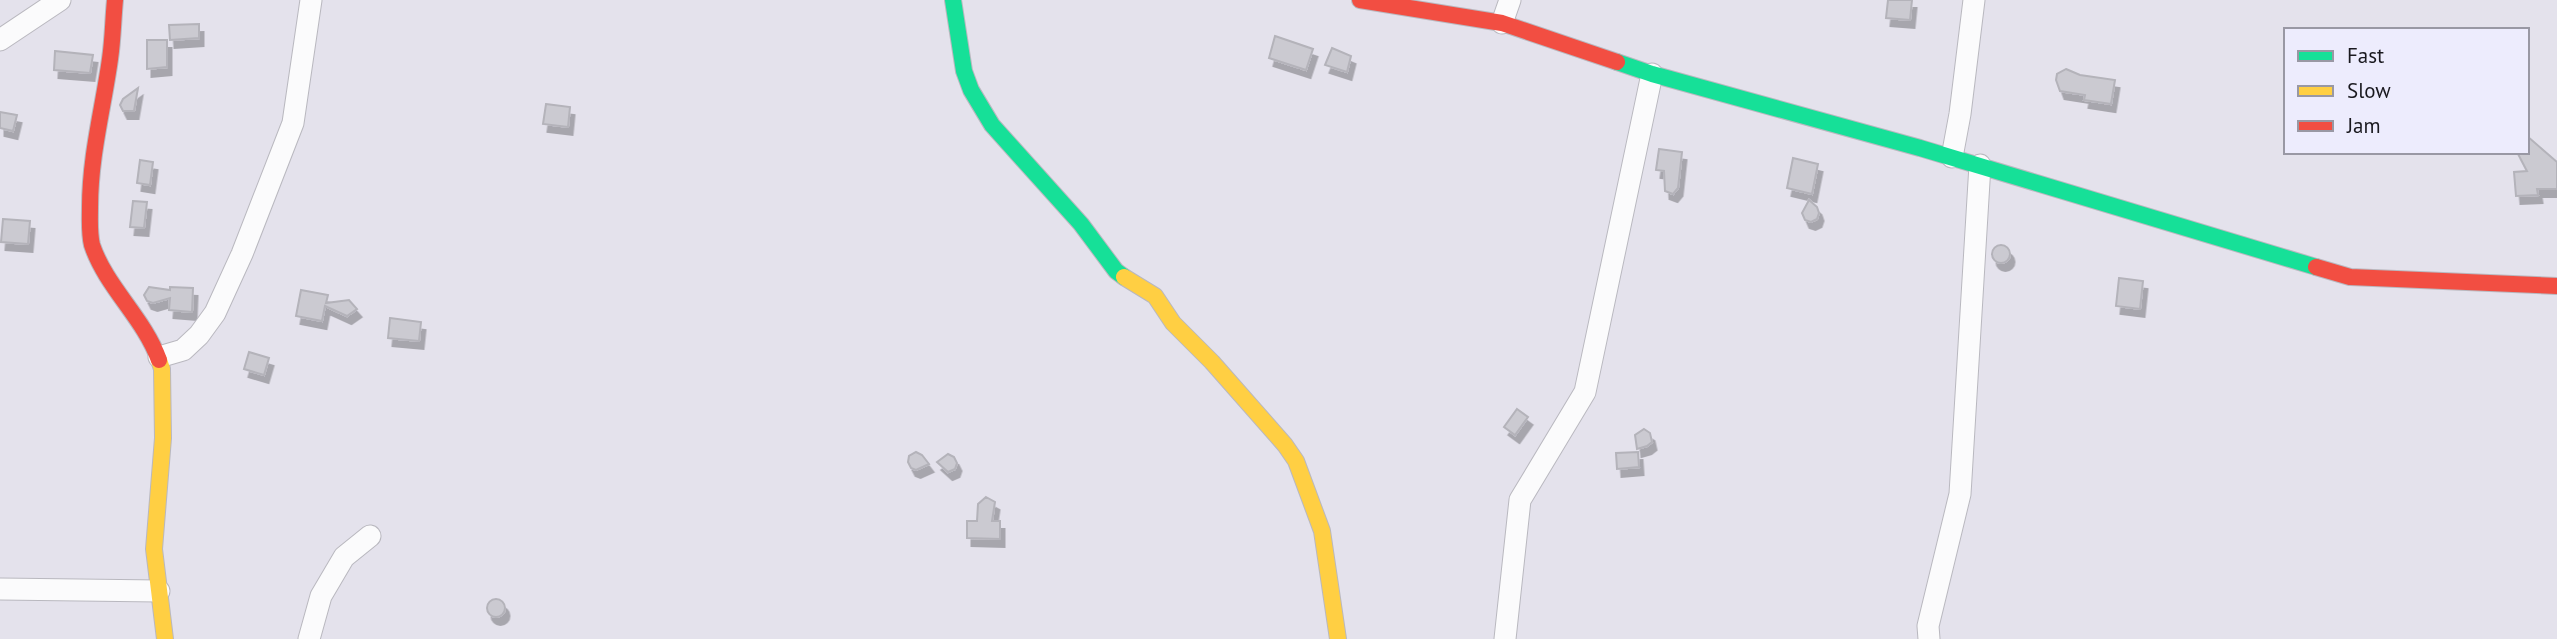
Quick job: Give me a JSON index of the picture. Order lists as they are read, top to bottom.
{
  "legend": ["Fast", "Slow", "Jam"]
}
